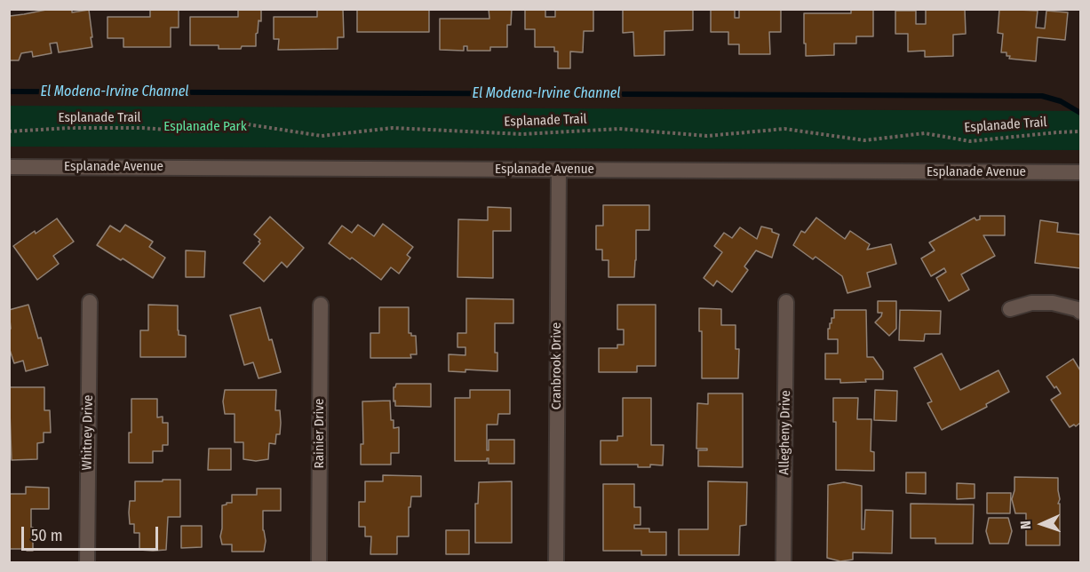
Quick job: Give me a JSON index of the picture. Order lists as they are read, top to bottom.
{
  "streets": {
    "street": [
      "Esplanade Avenue",
      "Cranbrook Drive",
      "Whitney Drive",
      "Allegheny Drive",
      "Rainier Drive"
    ],
    "path": ["Esplanade Trail"]
  },
  "crossings": [
    ["Esplanade Avenue", "Cranbrook Drive"]
  ],
  "water": ["El Modena-Irvine Channel"],
  "parks": ["Esplanade Park"],
  "scale_bar": "50 m",
  "north": "left"
}
